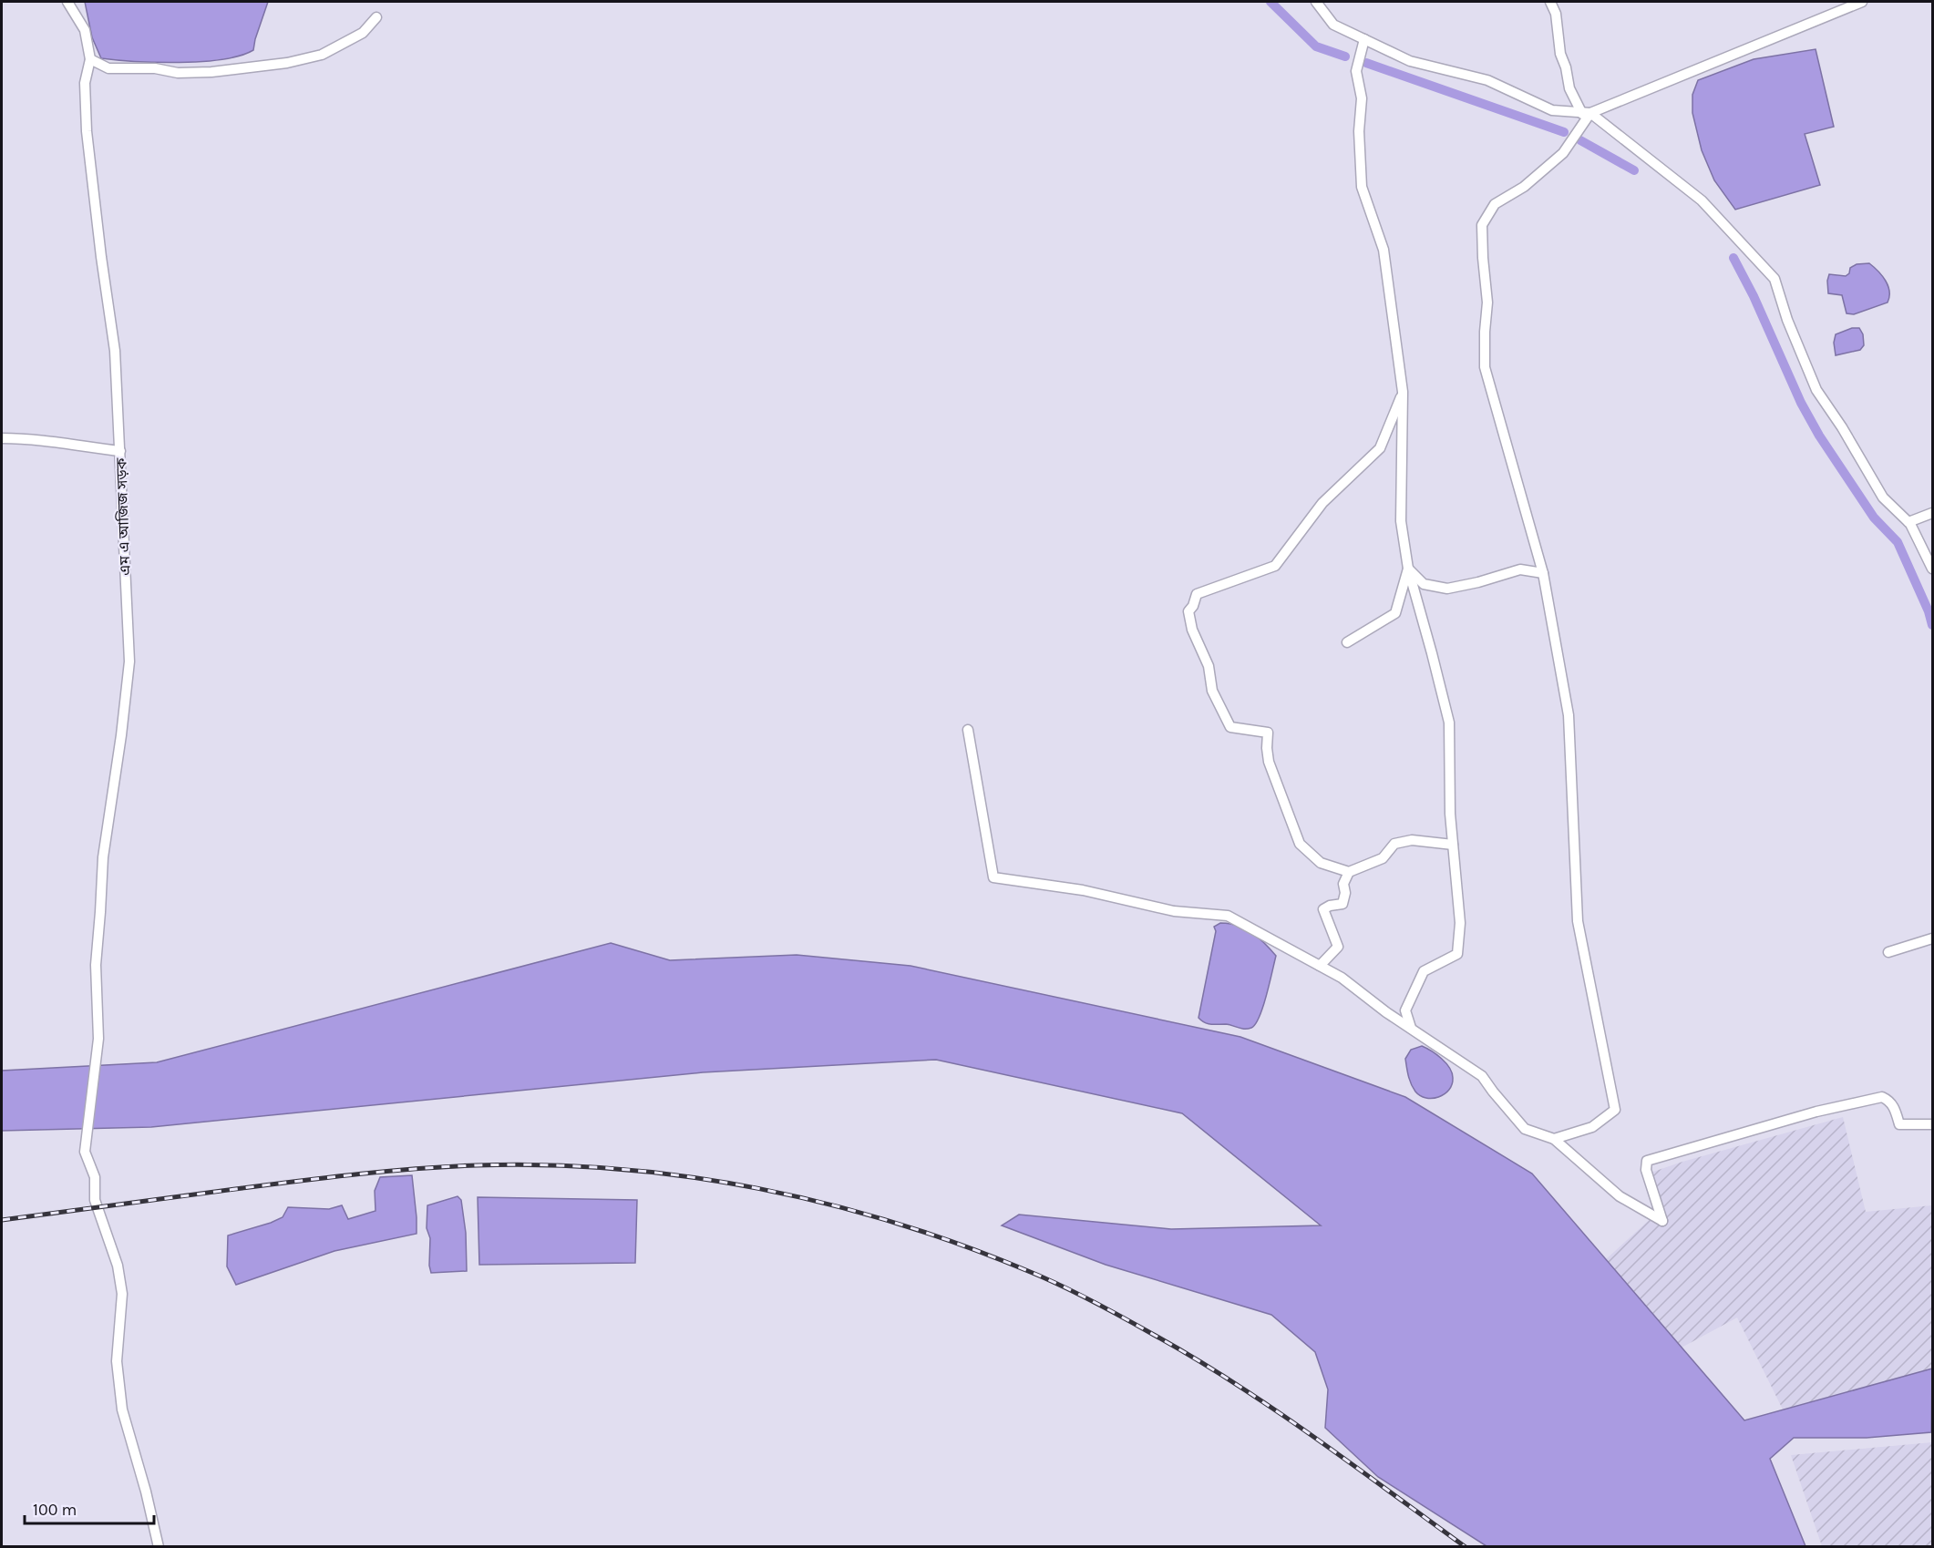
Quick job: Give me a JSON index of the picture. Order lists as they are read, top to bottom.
{
  "streets": {
    "street": ["এম এ আজিজ সড়ক"]
  },
  "scale_bar": "100 m"
}
